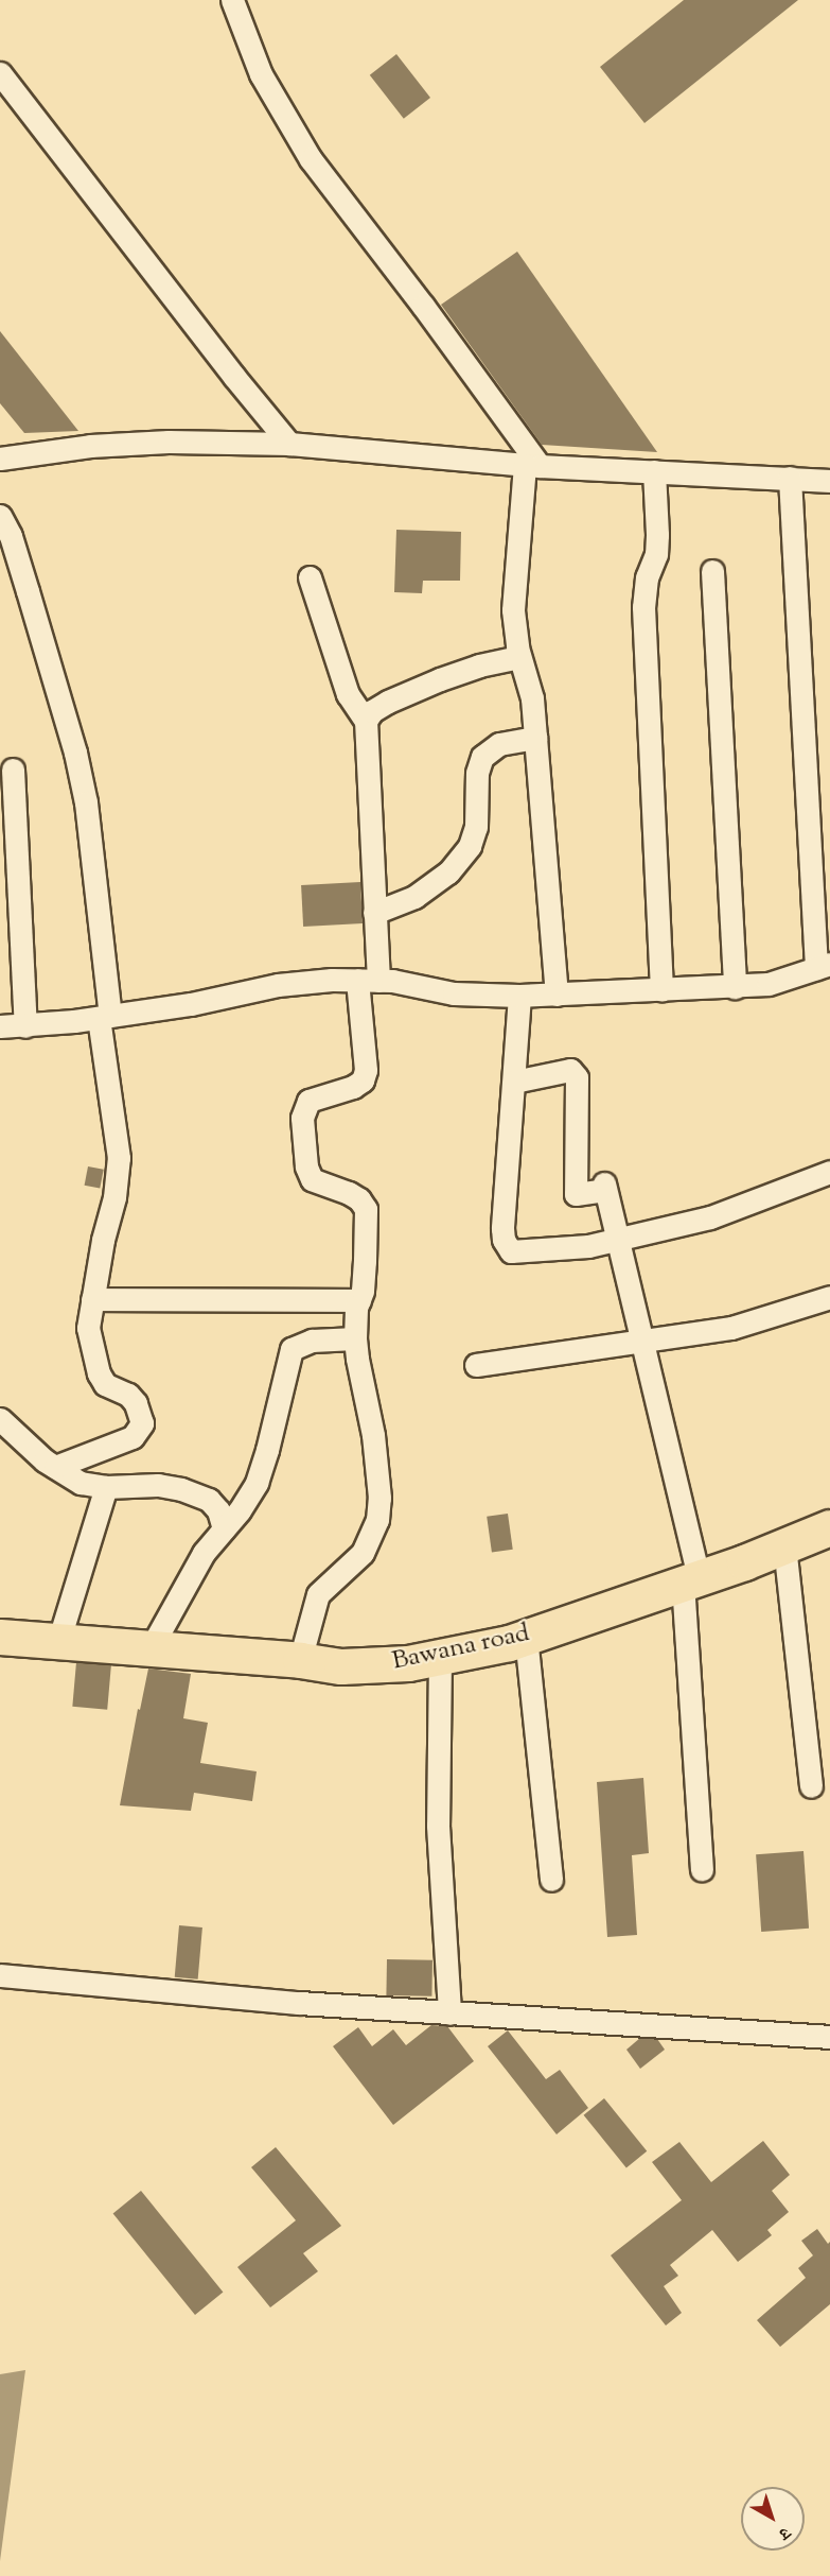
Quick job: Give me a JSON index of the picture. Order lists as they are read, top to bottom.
{
  "streets": {
    "main road": ["Bawana road"]
  },
  "north": "bottom right"
}
